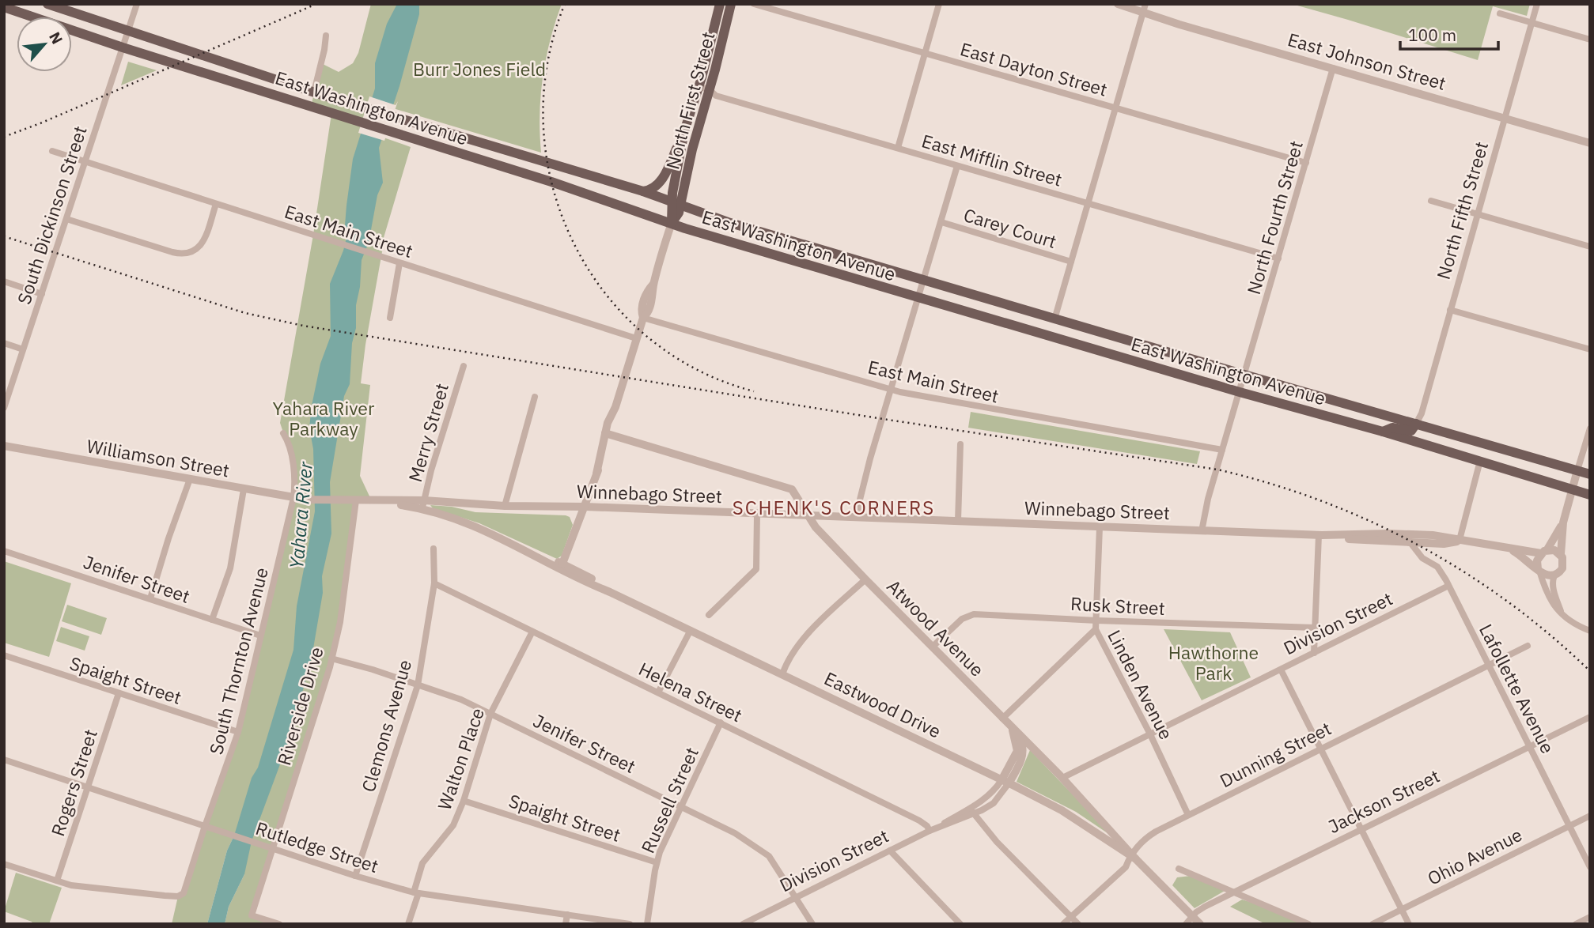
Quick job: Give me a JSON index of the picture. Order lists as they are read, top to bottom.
{
  "streets": {
    "main road": ["North First Street", "East Washington Avenue"],
    "street": [
      "East Johnson Street",
      "East Dayton Street",
      "East Mifflin Street",
      "North Fifth Street",
      "South Dickinson Street",
      "North Fourth Street",
      "Carey Court",
      "East Main Street",
      "Merry Street",
      "Williamson Street",
      "Winnebago Street",
      "Jenifer Street",
      "Rusk Street",
      "Division Street",
      "Atwood Avenue",
      "South Thornton Avenue",
      "Spaight Street",
      "Linden Avenue",
      "Lafollette Avenue",
      "Helena Street",
      "Eastwood Drive",
      "Riverside Drive",
      "Clemons Avenue",
      "Dunning Street",
      "Walton Place",
      "Rogers Street",
      "Russell Street",
      "Jackson Street",
      "Rutledge Street",
      "Ohio Avenue"
    ]
  },
  "crossings": [
    ["East Johnson Street", "North Fifth Street"],
    ["East Johnson Street", "North Fourth Street"],
    ["East Dayton Street", "North Fourth Street"],
    ["North First Street", "East Washington Avenue"],
    ["North First Street", "East Mifflin Street"],
    ["East Washington Avenue", "North Fifth Street"],
    ["East Washington Avenue", "South Dickinson Street"],
    ["East Washington Avenue", "North Fourth Street"],
    ["East Mifflin Street", "North Fourth Street"],
    ["South Dickinson Street", "East Main Street"],
    ["North Fourth Street", "East Main Street"],
    ["North Fourth Street", "Winnebago Street"],
    ["Merry Street", "Winnebago Street"],
    ["Merry Street", "Eastwood Drive"],
    ["Williamson Street", "South Thornton Avenue"],
    ["Williamson Street", "Eastwood Drive"],
    ["Williamson Street", "Riverside Drive"],
    ["Winnebago Street", "Atwood Avenue"],
    ["Winnebago Street", "Linden Avenue"],
    ["Winnebago Street", "Lafollette Avenue"],
    ["Winnebago Street", "Eastwood Drive"],
    ["Jenifer Street", "Division Street"],
    ["Jenifer Street", "South Thornton Avenue"],
    ["Jenifer Street", "Riverside Drive"],
    ["Jenifer Street", "Clemons Avenue"],
    ["Jenifer Street", "Walton Place"],
    ["Jenifer Street", "Russell Street"],
    ["Rusk Street", "Atwood Avenue"],
    ["Rusk Street", "Linden Avenue"],
    ["Division Street", "Atwood Avenue"],
    ["Division Street", "Linden Avenue"],
    ["Division Street", "Lafollette Avenue"],
    ["Division Street", "Helena Street"],
    ["Division Street", "Eastwood Drive"],
    ["Atwood Avenue", "Eastwood Drive"],
    ["Atwood Avenue", "Dunning Street"],
    ["Atwood Avenue", "Jackson Street"],
    ["South Thornton Avenue", "Spaight Street"],
    ["South Thornton Avenue", "Rogers Street"],
    ["South Thornton Avenue", "Rutledge Street"],
    ["Spaight Street", "Walton Place"],
    ["Spaight Street", "Rogers Street"],
    ["Spaight Street", "Russell Street"],
    ["Linden Avenue", "Dunning Street"],
    ["Lafollette Avenue", "Dunning Street"],
    ["Lafollette Avenue", "Jackson Street"],
    ["Lafollette Avenue", "Ohio Avenue"],
    ["Helena Street", "Clemons Avenue"],
    ["Helena Street", "Walton Place"],
    ["Helena Street", "Russell Street"],
    ["Eastwood Drive", "Riverside Drive"],
    ["Eastwood Drive", "Dunning Street"],
    ["Riverside Drive", "Rutledge Street"],
    ["Clemons Avenue", "Rutledge Street"],
    ["Walton Place", "Rutledge Street"],
    ["Rogers Street", "Rutledge Street"]
  ],
  "districts": ["SCHENK'S CORNERS"],
  "water": ["Yahara River"],
  "parks": ["Burr Jones Field", "Yahara River Parkway", "Hawthorne Park"],
  "scale_bar": "100 m",
  "north": "top right"
}
